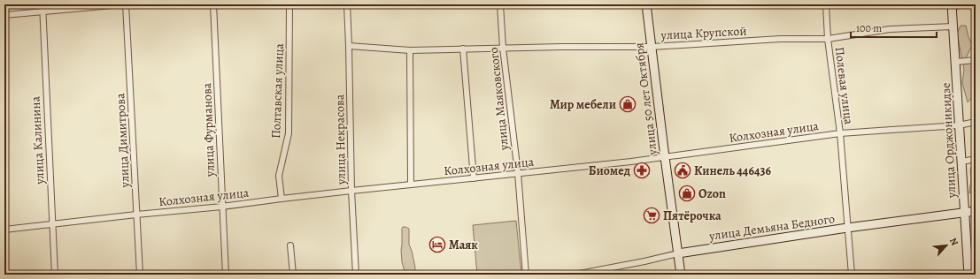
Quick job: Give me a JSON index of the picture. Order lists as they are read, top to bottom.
{
  "streets": {
    "main road": ["улица 50 лет Октября", "улица Орджоникидзе", "улица Демьяна Бедного"],
    "street": [
      "улица Крупской",
      "Полевая улица",
      "Полтавская улица",
      "улица Маяковского",
      "улица Фурманова",
      "Колхозная улица",
      "улица Некрасова",
      "улица Калинина",
      "улица Димитрова"
    ]
  },
  "crossings": [
    ["улица Крупской", "Полевая улица"],
    ["улица Крупской", "улица Маяковского"],
    ["улица Крупской", "улица 50 лет Октября"],
    ["улица Крупской", "улица Некрасова"],
    ["улица Крупской", "улица Орджоникидзе"],
    ["Полевая улица", "Колхозная улица"],
    ["Полевая улица", "улица Демьяна Бедного"],
    ["Полтавская улица", "Колхозная улица"],
    ["улица Маяковского", "Колхозная улица"],
    ["улица 50 лет Октября", "Колхозная улица"],
    ["улица 50 лет Октября", "улица Демьяна Бедного"],
    ["улица Фурманова", "Колхозная улица"],
    ["Колхозная улица", "улица Некрасова"],
    ["Колхозная улица", "улица Калинина"],
    ["Колхозная улица", "улица Димитрова"],
    ["Колхозная улица", "улица Орджоникидзе"],
    ["улица Орджоникидзе", "улица Демьяна Бедного"]
  ],
  "places": {
    "shop": ["Мир мебели", "Ozon"],
    "pharmacy": ["Биомед"],
    "public building": ["Кинель 446436"],
    "supermarket": ["Пятёрочка"],
    "hotel": ["Маяк"]
  },
  "scale_bar": "100 m",
  "north": "top right"
}
